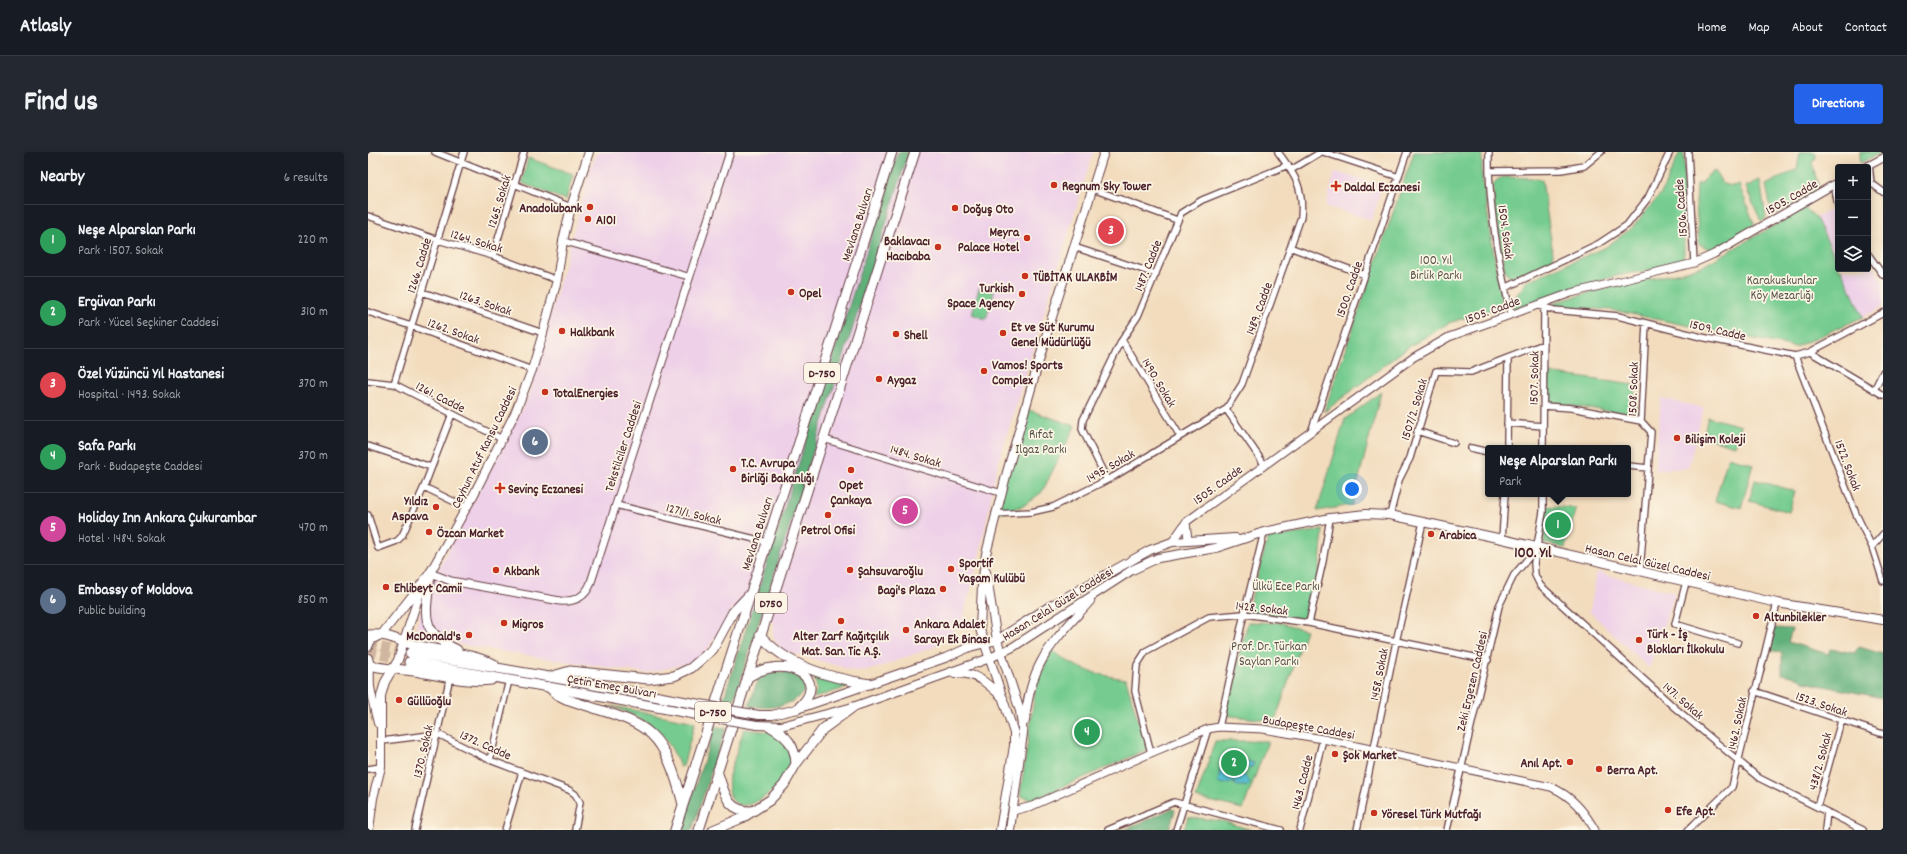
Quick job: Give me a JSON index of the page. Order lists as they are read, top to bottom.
{
  "streets": {
    "main road": [
      "Mevlana Bulvarı",
      "D-750",
      "Ceyhun Atuf Kansu Caddesi",
      "Hasan Celal Güzel Caddesi",
      "D750",
      "Çetin Emeç Bulvarı"
    ],
    "street": [
      "1505. Cadde",
      "1265. Sokak",
      "1506. Cadde",
      "1504. Sokak",
      "1264. Sokak",
      "1266. Cadde",
      "1487. Cadde",
      "1500. Cadde",
      "1263. Sokak",
      "1489. Cadde",
      "1509. Cadde",
      "1262. Sokak",
      "1507. Sokak",
      "1490. Sokak",
      "1508. Sokak",
      "1261. Cadde",
      "1507/2. Sokak",
      "Tekstilciler Caddesi",
      "1484. Sokak",
      "1495. Sokak",
      "1522. Sokak",
      "1271/1. Sokak",
      "1428. Sokak",
      "1458. Sokak",
      "Zeki Ergezen Caddesi",
      "1471. Sokak",
      "1523. Sokak",
      "1462. Sokak",
      "Budapeşte Caddesi",
      "1372. Cadde",
      "1370. Sokak",
      "438/2. Sokak",
      "1463. Cadde"
    ]
  },
  "crossings": [
    ["1505. Cadde", "1506. Cadde"],
    ["1505. Cadde", "1504. Sokak"],
    ["1505. Cadde", "1500. Cadde"],
    ["1505. Cadde", "1509. Cadde"],
    ["1505. Cadde", "1507. Sokak"],
    ["1505. Cadde", "Hasan Celal Güzel Caddesi"],
    ["1265. Sokak", "1264. Sokak"],
    ["Mevlana Bulvarı", "1271/1. Sokak"],
    ["1264. Sokak", "1266. Cadde"],
    ["1264. Sokak", "Ceyhun Atuf Kansu Caddesi"],
    ["1266. Cadde", "1263. Sokak"],
    ["1266. Cadde", "1262. Sokak"],
    ["1266. Cadde", "1261. Cadde"],
    ["1487. Cadde", "1489. Cadde"],
    ["1487. Cadde", "1490. Sokak"],
    ["1487. Cadde", "1495. Sokak"],
    ["1263. Sokak", "Ceyhun Atuf Kansu Caddesi"],
    ["1489. Cadde", "1495. Sokak"],
    ["1509. Cadde", "1507. Sokak"],
    ["1509. Cadde", "1508. Sokak"],
    ["1509. Cadde", "1522. Sokak"],
    ["1262. Sokak", "Ceyhun Atuf Kansu Caddesi"],
    ["1507. Sokak", "1507/2. Sokak"],
    ["1490. Sokak", "1495. Sokak"],
    ["1508. Sokak", "Hasan Celal Güzel Caddesi"],
    ["1261. Cadde", "Ceyhun Atuf Kansu Caddesi"],
    ["1507/2. Sokak", "Hasan Celal Güzel Caddesi"],
    ["Tekstilciler Caddesi", "Ceyhun Atuf Kansu Caddesi"],
    ["Tekstilciler Caddesi", "1271/1. Sokak"],
    ["Ceyhun Atuf Kansu Caddesi", "Çetin Emeç Bulvarı"],
    ["1484. Sokak", "D750"],
    ["Hasan Celal Güzel Caddesi", "1458. Sokak"],
    ["Hasan Celal Güzel Caddesi", "Zeki Ergezen Caddesi"],
    ["Hasan Celal Güzel Caddesi", "Çetin Emeç Bulvarı"],
    ["Hasan Celal Güzel Caddesi", "1471. Sokak"],
    ["Hasan Celal Güzel Caddesi", "1462. Sokak"],
    ["1428. Sokak", "1458. Sokak"],
    ["1428. Sokak", "Zeki Ergezen Caddesi"],
    ["1428. Sokak", "Budapeşte Caddesi"],
    ["1458. Sokak", "Budapeşte Caddesi"],
    ["Zeki Ergezen Caddesi", "1471. Sokak"],
    ["Zeki Ergezen Caddesi", "Budapeşte Caddesi"],
    ["Çetin Emeç Bulvarı", "1370. Sokak"],
    ["1471. Sokak", "1462. Sokak"],
    ["1471. Sokak", "438/2. Sokak"],
    ["1523. Sokak", "1462. Sokak"],
    ["1523. Sokak", "438/2. Sokak"],
    ["Budapeşte Caddesi", "1463. Cadde"],
    ["1372. Cadde", "1370. Sokak"]
  ],
  "districts": ["100. Yıl"],
  "parks": [
    "100. Yıl Birlik Parkı",
    "Karakuskunlar Köy Mezarlığı",
    "Rıfat Ilgaz Parkı",
    "Ülkü Ece Parkı",
    "Prof. Dr. Türkan Saylan Parkı"
  ],
  "places": {
    "other": [
      "Regnum Sky Tower",
      "Anadolubank",
      "Doğuş Oto",
      "A101",
      "Meyra Palace Hotel",
      "Baklavacı Hacıbaba",
      "TÜBİTAK ULAKBİM",
      "Opel",
      "Turkish Space Agency",
      "Halkbank",
      "Et ve Süt Kurumu Genel Müdürlüğü",
      "Shell",
      "Vamos! Sports Complex",
      "Aygaz",
      "TotalEnergies",
      "Bilişim Koleji",
      "T.C. Avrupa Birliği Bakanlığı",
      "Opet Çankaya",
      "Yıldız Aspava",
      "Petrol Ofisi",
      "Özcan Market",
      "Arabica",
      "Sportif Yaşam Kulübü",
      "Akbank",
      "Şahsuvaroğlu",
      "Ehlibeyt Camii",
      "Bagi's Plaza",
      "Altunbilekler",
      "Alter Zarf Kağıtçılık Mat. San. Tic A.Ş.",
      "Migros",
      "Ankara Adalet Sarayı Ek Binası",
      "McDonald's",
      "Türk - İş Blokları İlkokulu",
      "Güllüoğlu",
      "Şok Market",
      "Anıl Apt.",
      "Berra Apt.",
      "Efe Apt.",
      "Yöresel Türk Mutfağı"
    ],
    "health": ["Daldal Eczanesi", "Sevinç Eczanesi"]
  },
  "page": {
    "header": "Atlasly",
    "nav": [
      "Home",
      "Map",
      "About",
      "Contact"
    ],
    "title": "Find us",
    "buttons": "Directions",
    "heading": ["Nearby", "6 results"],
    "map_buttons": ["+", "−"],
    "list": [
      {
        "mark": "1",
        "name": "Neşe Alparslan Parkı",
        "note": "Park · 1507. Sokak",
        "value": "220 m"
      },
      {
        "mark": "2",
        "name": "Ergüvan Parkı",
        "note": "Park · Yücel Seçkiner Caddesi",
        "value": "310 m"
      },
      {
        "mark": "3",
        "name": "Özel Yüzüncü Yıl Hastanesi",
        "note": "Hospital · 1493. Sokak",
        "value": "370 m"
      },
      {
        "mark": "4",
        "name": "Safa Parkı",
        "note": "Park · Budapeşte Caddesi",
        "value": "370 m"
      },
      {
        "mark": "5",
        "name": "Holiday Inn Ankara Çukurambar",
        "note": "Hotel · 1484. Sokak",
        "value": "470 m"
      },
      {
        "mark": "6",
        "name": "Embassy of Moldova",
        "note": "Public building",
        "value": "850 m"
      }
    ],
    "pins": [
      "3",
      "6",
      "5",
      "1",
      "4",
      "2"
    ],
    "popup": ["Neşe Alparslan Parkı", "Park"]
  }
}
